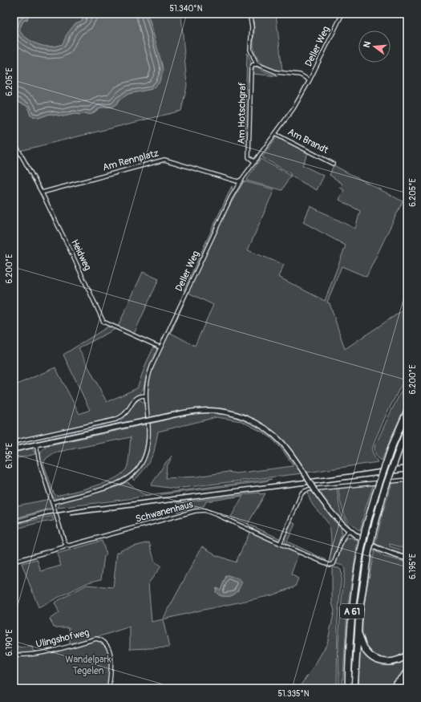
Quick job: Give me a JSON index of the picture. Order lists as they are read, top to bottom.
{
  "streets": {
    "highway": ["A 61"],
    "street": [
      "Deller Weg",
      "Am Hotschgraf",
      "Am Brandt",
      "Am Rennplatz",
      "Heidweg",
      "Schwanenhaus",
      "Ulingshofweg"
    ]
  },
  "crossings": [
    ["Deller Weg", "Am Hotschgraf"],
    ["Deller Weg", "Am Brandt"],
    ["Deller Weg", "Am Rennplatz"],
    ["Deller Weg", "Heidweg"],
    ["Am Rennplatz", "Heidweg"]
  ],
  "parks": ["Wandelpark Tegelen"],
  "north": "left",
  "coordinates": [
    "51.340°N",
    "6.205°E",
    "6.200°E",
    "6.195°E",
    "6.190°E",
    "51.335°N"
  ]
}
